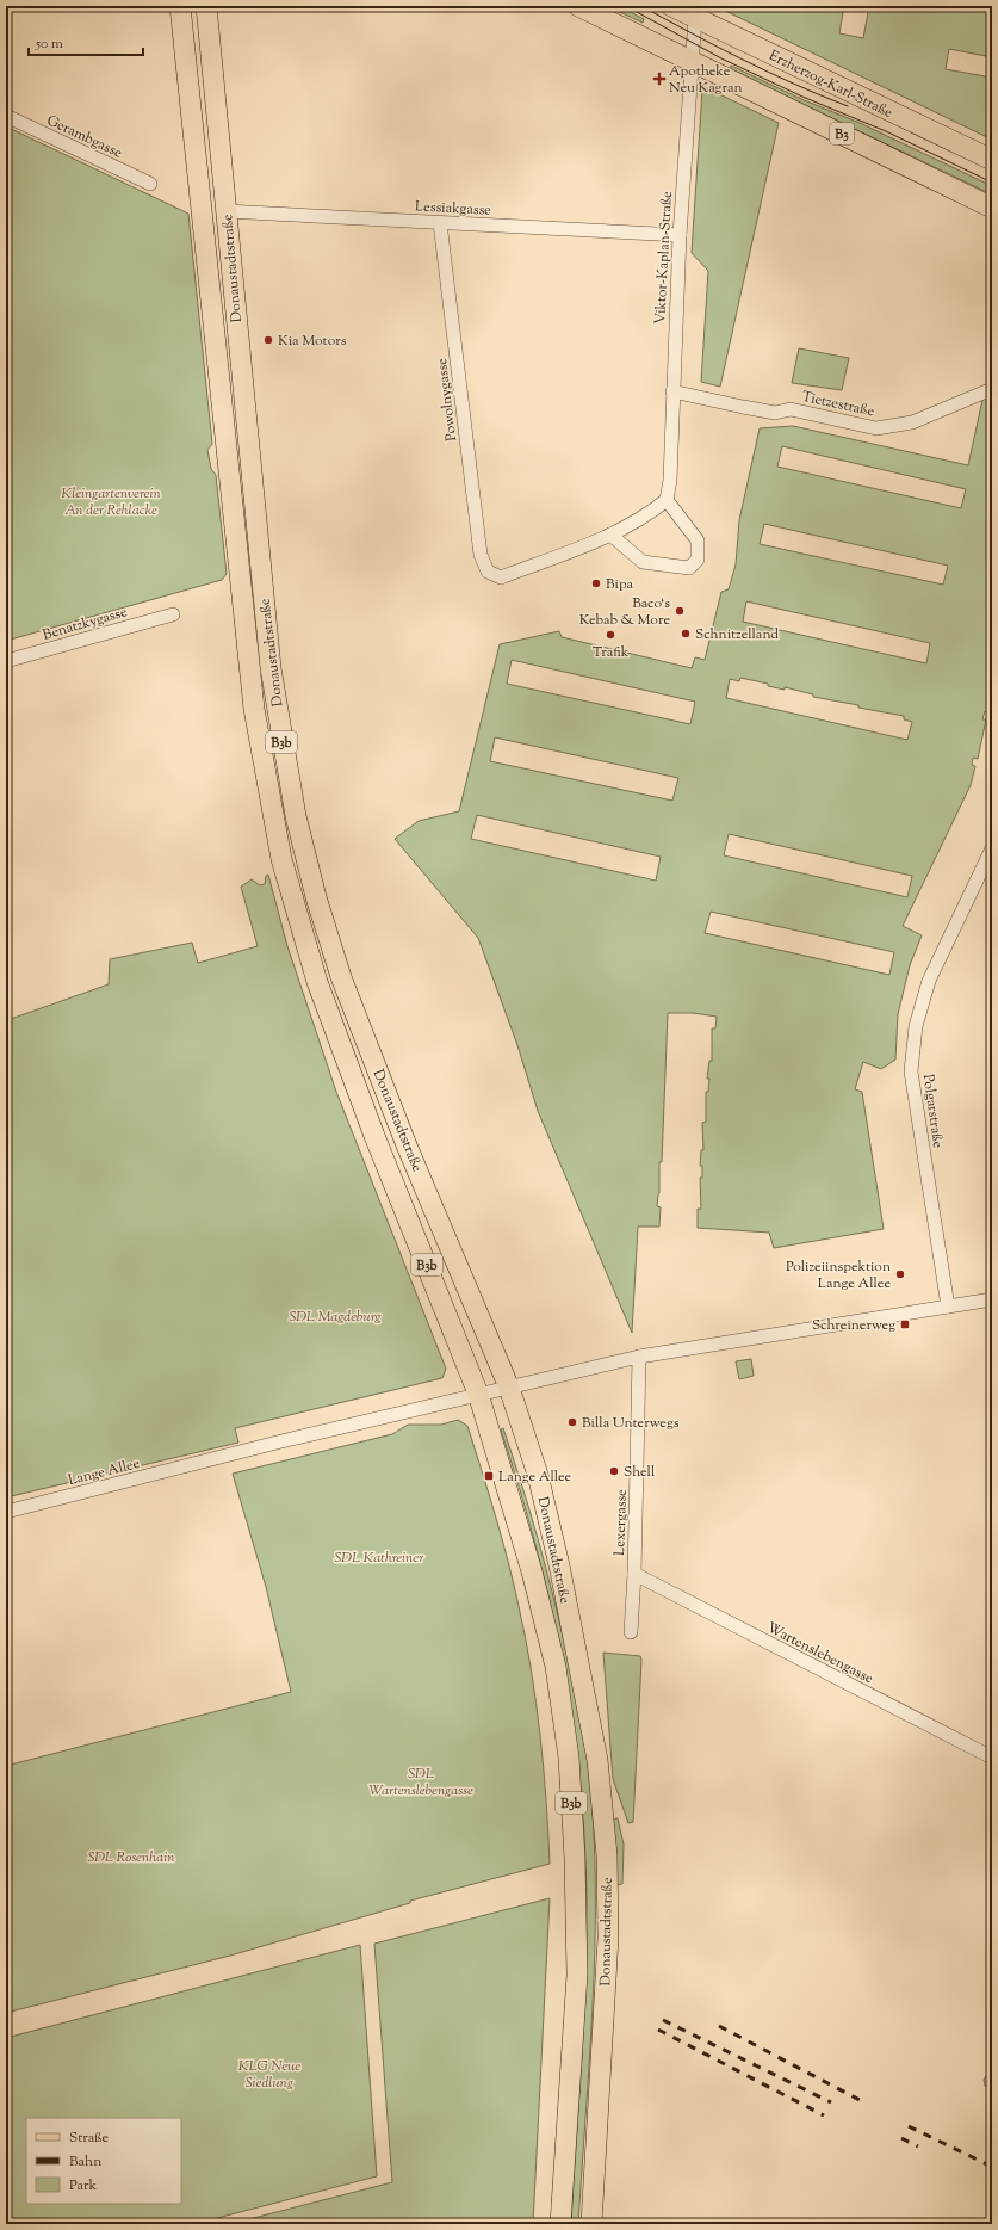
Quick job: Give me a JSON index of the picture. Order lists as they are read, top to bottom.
{
  "streets": {
    "main road": [
      "Erzherzog-Karl-Straße",
      "B3",
      "Donaustadtstraße",
      "B3b"
    ],
    "street": [
      "Gerambgasse",
      "Lessiakgasse",
      "Viktor-Kaplan-Straße",
      "Powolnygasse",
      "Tietzestraße",
      "Benatzkygasse",
      "Polgarstraße",
      "Lange Allee",
      "Lexergasse",
      "Wartenslebengasse"
    ]
  },
  "crossings": [
    ["Erzherzog-Karl-Straße", "Viktor-Kaplan-Straße"],
    ["B3", "Viktor-Kaplan-Straße"],
    ["Lessiakgasse", "Viktor-Kaplan-Straße"],
    ["Lessiakgasse", "Donaustadtstraße"],
    ["Lessiakgasse", "Powolnygasse"],
    ["Viktor-Kaplan-Straße", "Tietzestraße"],
    ["Donaustadtstraße", "Lange Allee"],
    ["Polgarstraße", "Lange Allee"],
    ["Lange Allee", "Lexergasse"],
    ["Lexergasse", "Wartenslebengasse"]
  ],
  "parks": [
    "Kleingartenverein An der Rehlacke",
    "SDL Magdeburg",
    "SDL Kathreiner",
    "SDL Wartenslebengasse",
    "SDL Rosenhain",
    "KLG Neue Siedlung"
  ],
  "places": {
    "health": ["Apotheke Neu Kagran"],
    "other": [
      "Kia Motors",
      "Bipa",
      "Baco‘s Kebab & More",
      "Schnitzelland",
      "Trafik",
      "Polizeiinspektion Lange Allee",
      "Billa Unterwegs",
      "Shell"
    ],
    "transit": ["Schreinerweg", "Lange Allee"]
  },
  "legend": ["Straße", "Bahn", "Park"],
  "scale_bar": "50 m"
}
